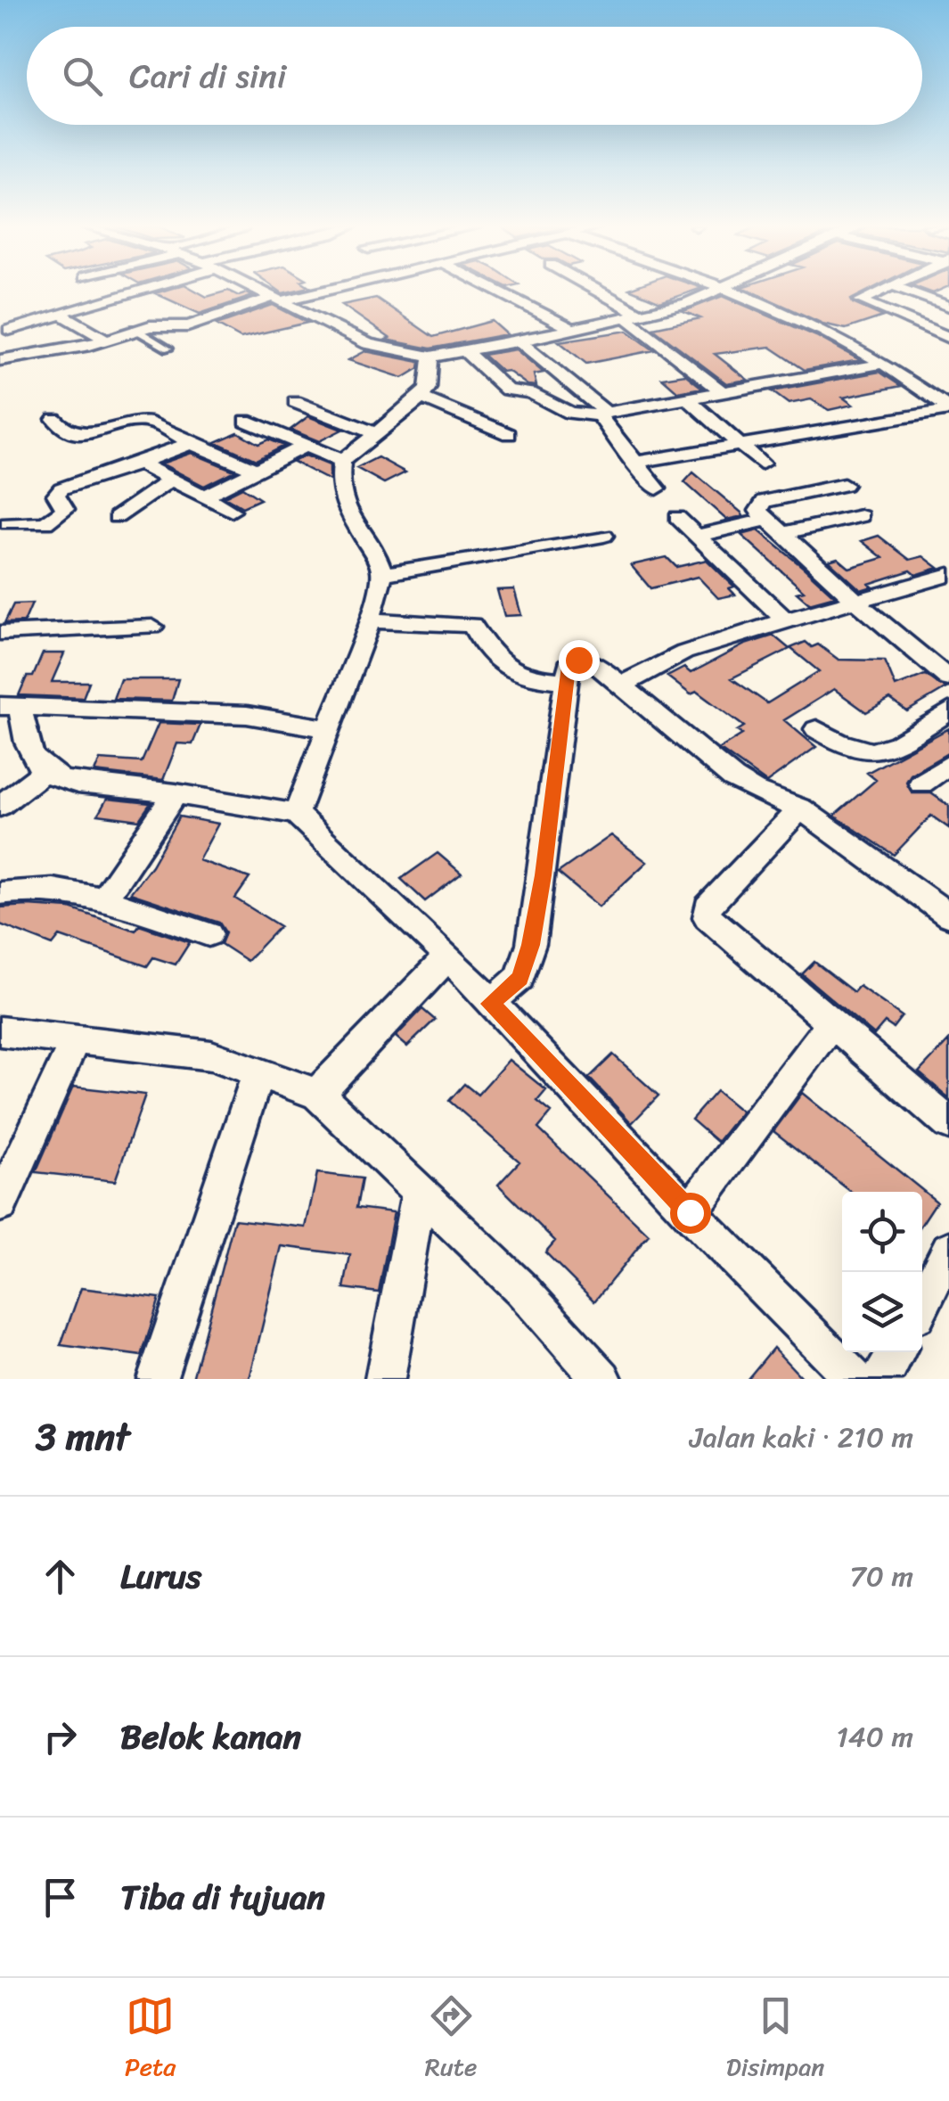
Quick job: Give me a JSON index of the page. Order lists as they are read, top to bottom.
{
  "page": {
    "search": "Cari di sini",
    "heading": ["3 mnt", "Jalan kaki · 210 m"],
    "list": [
      ["Lurus", "70 m"],
      ["Belok kanan", "140 m"],
      "Tiba di tujuan"
    ],
    "nav": ["Peta", "Rute", "Disimpan"]
  }
}
